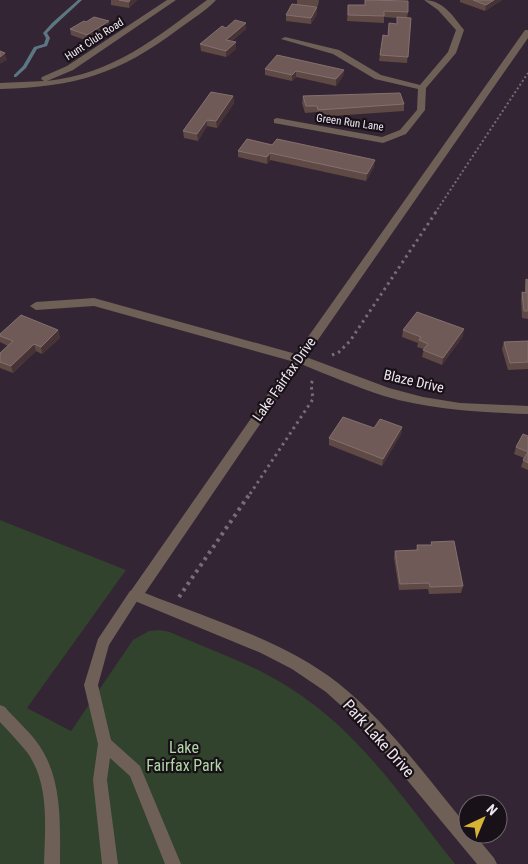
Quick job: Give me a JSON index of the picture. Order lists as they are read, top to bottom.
{
  "streets": {
    "street": [
      "Hunt Club Road",
      "Green Run Lane",
      "Lake Fairfax Drive",
      "Blaze Drive",
      "Park Lake Drive"
    ]
  },
  "crossings": [
    ["Lake Fairfax Drive", "Blaze Drive"],
    ["Lake Fairfax Drive", "Park Lake Drive"]
  ],
  "parks": ["Lake Fairfax Park"],
  "north": "top right"
}
